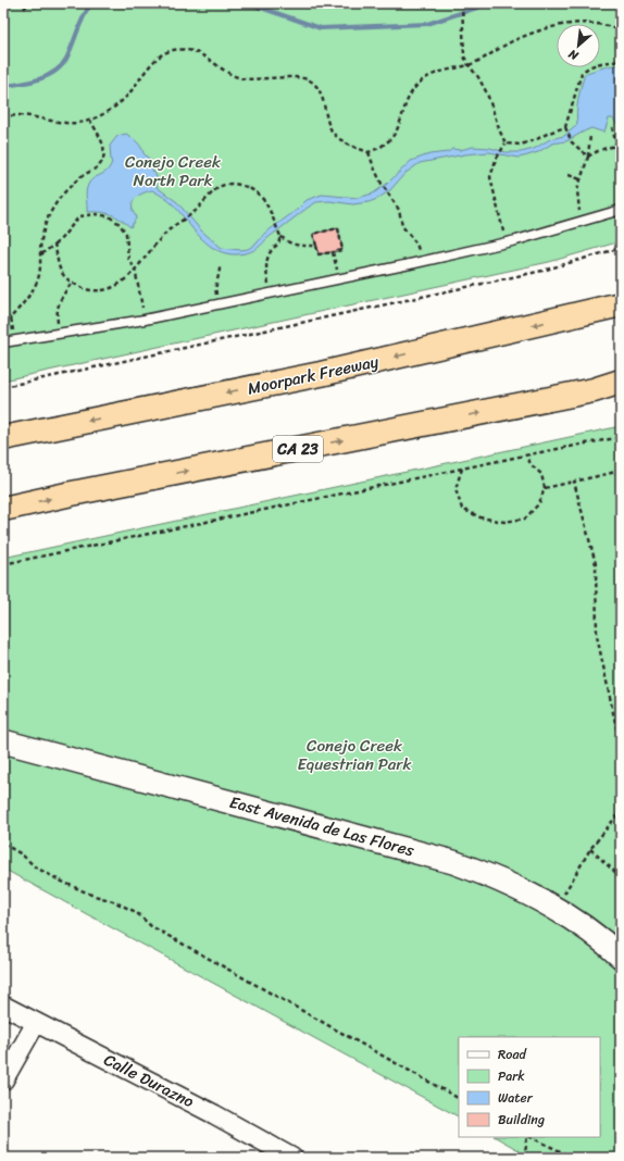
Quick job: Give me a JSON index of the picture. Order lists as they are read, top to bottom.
{
  "streets": {
    "highway": ["Moorpark Freeway", "CA 23"],
    "street": ["East Avenida de Las Flores", "Calle Durazno"]
  },
  "parks": ["Conejo Creek North Park", "Conejo Creek Equestrian Park"],
  "legend": [
    "Road",
    "Park",
    "Water",
    "Building"
  ],
  "north": "bottom left"
}
